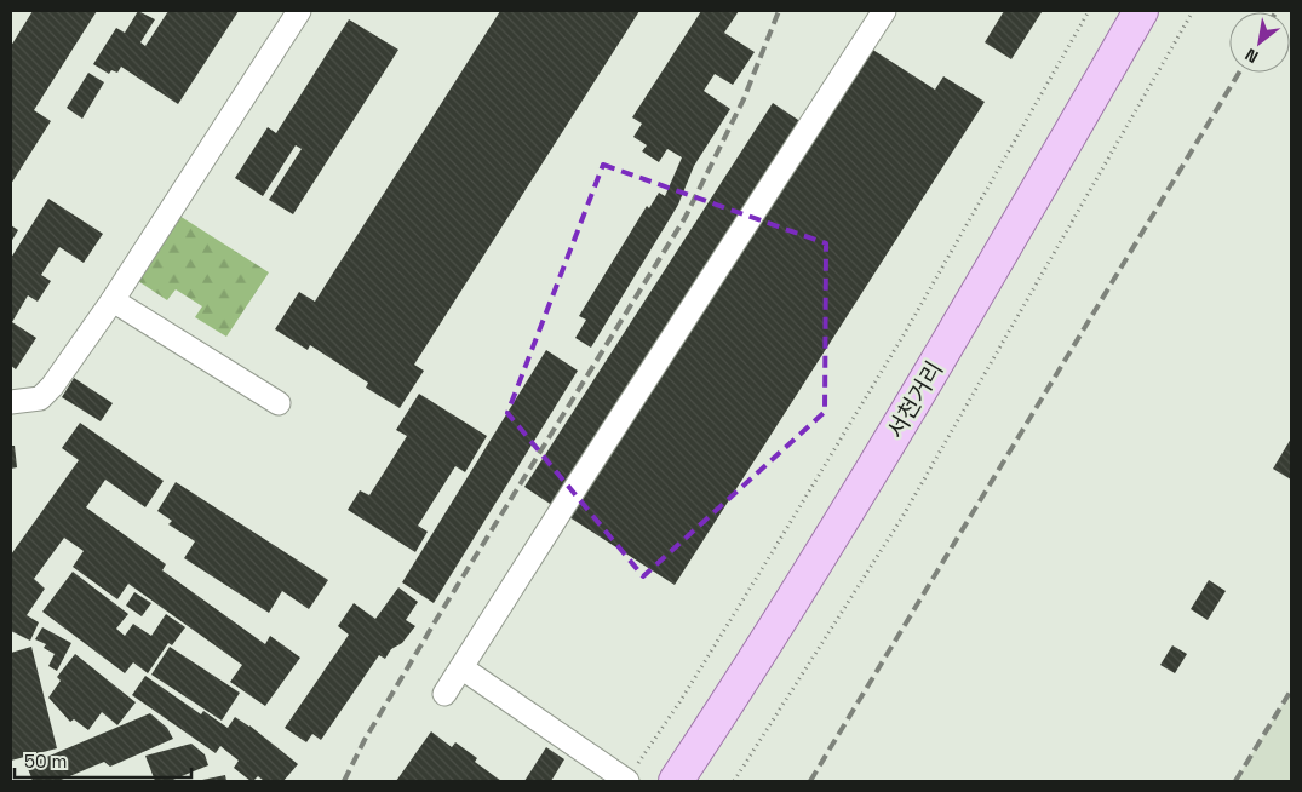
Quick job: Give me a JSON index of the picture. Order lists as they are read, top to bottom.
{
  "streets": {
    "main road": ["서천거리"]
  },
  "scale_bar": "50 m",
  "north": "bottom left"
}
